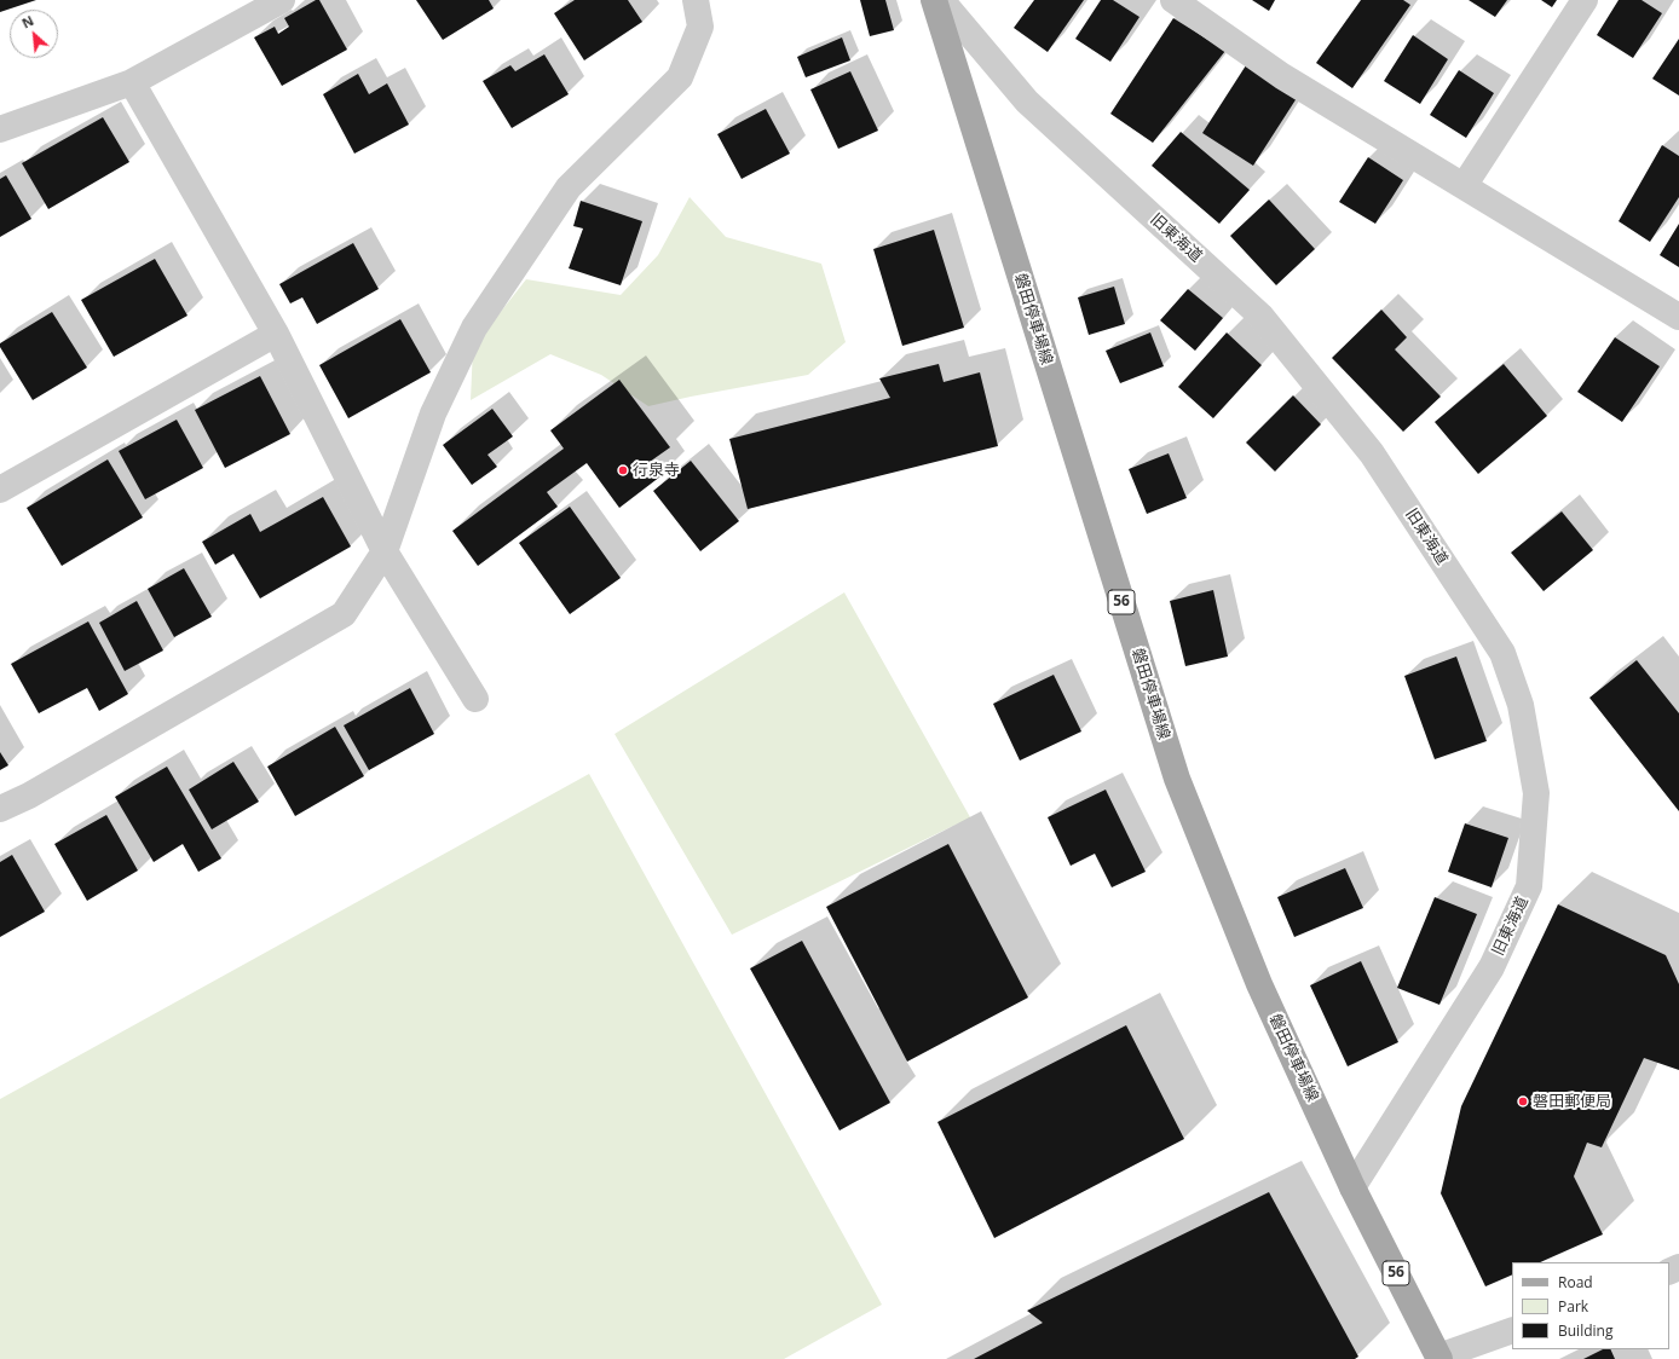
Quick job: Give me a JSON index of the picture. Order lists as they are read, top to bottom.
{
  "streets": {
    "main road": ["磐田停車場線", "56"],
    "street": ["旧東海道"]
  },
  "crossings": [
    ["旧東海道", "磐田停車場線"]
  ],
  "places": ["行泉寺", "磐田郵便局"],
  "legend": ["Road", "Park", "Building"],
  "north": "top left"
}
